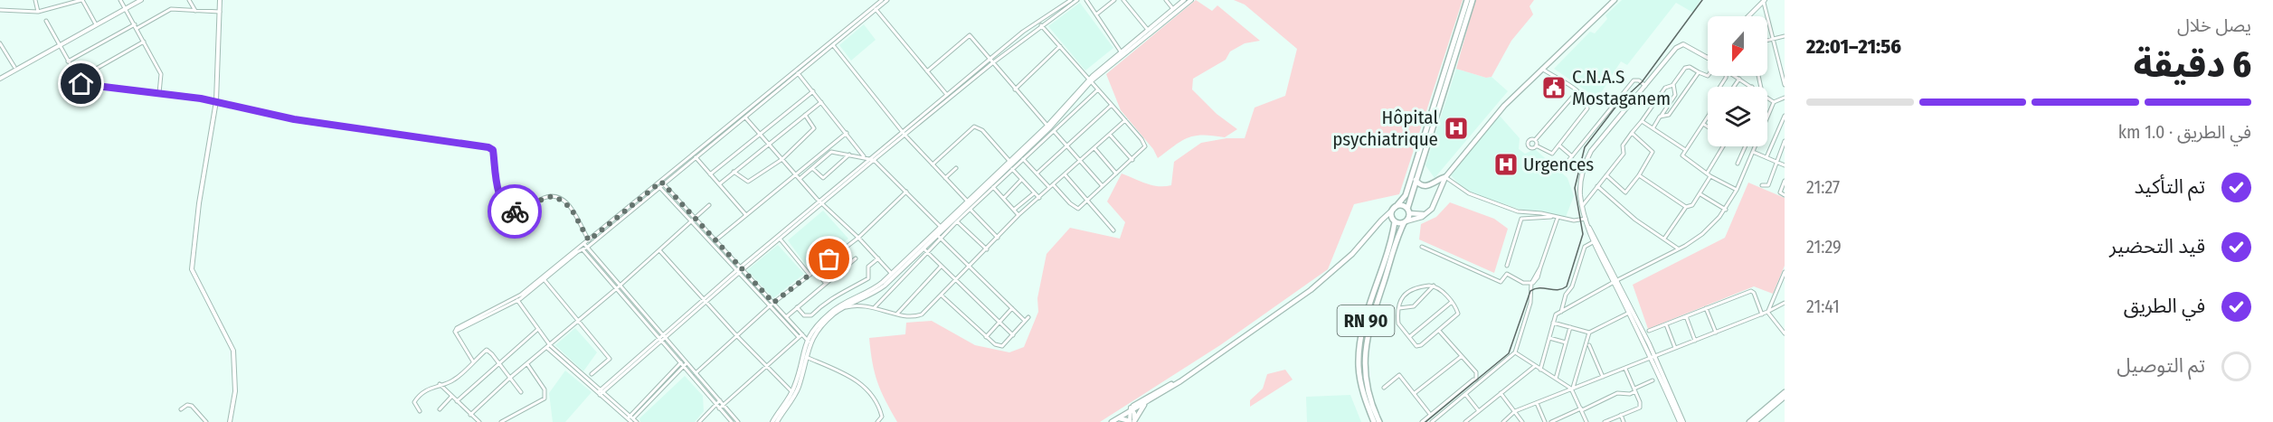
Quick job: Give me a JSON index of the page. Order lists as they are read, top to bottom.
{
  "streets": {
    "highway": ["RN 90"]
  },
  "places": {
    "public building": ["C.N.A.S Mostaganem"],
    "hospital": ["Hôpital psychiatrique", "Urgences"]
  },
  "north": "bottom",
  "page": {
    "heading": ["6 دقيقة", "يصل خلال", "21:56–22:01"],
    "bar": "في الطريق · 1.0 km",
    "list": [
      ["تم التأكيد", "21:27"],
      ["قيد التحضير", "21:29"],
      ["في الطريق", "21:41"],
      "تم التوصيل"
    ]
  }
}
